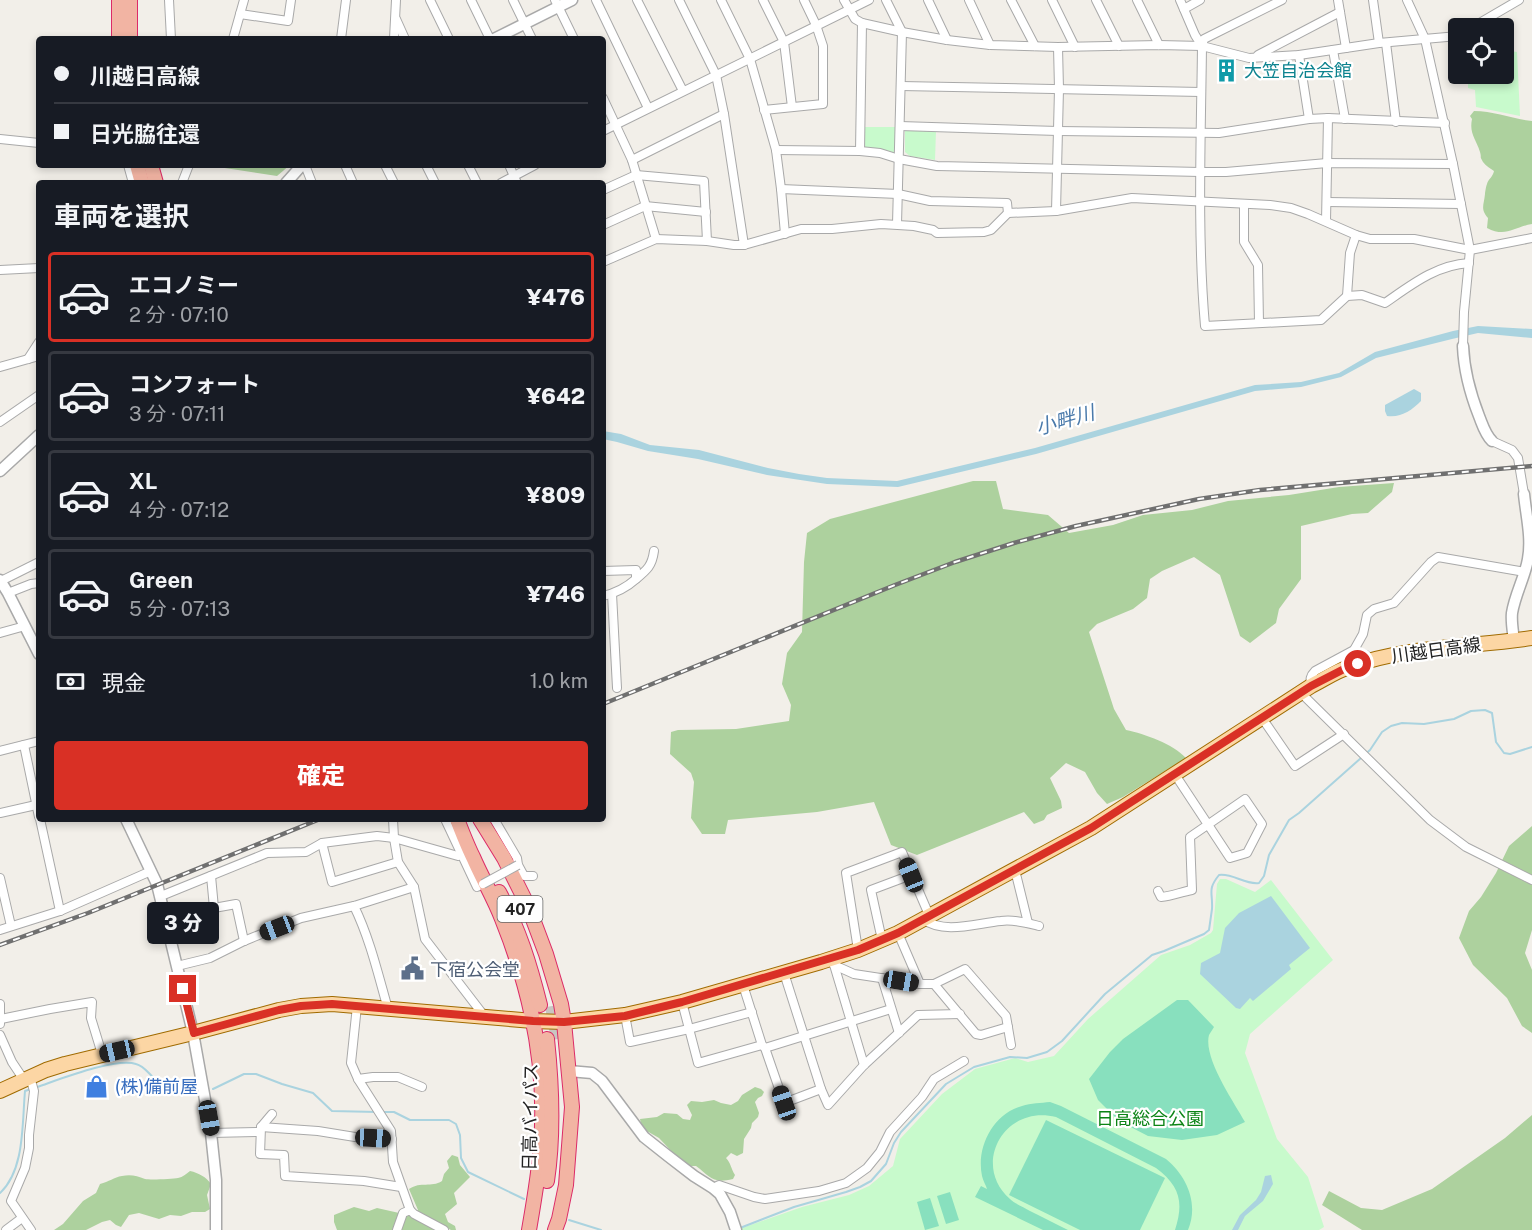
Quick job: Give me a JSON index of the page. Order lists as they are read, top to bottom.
{
  "streets": {
    "highway": ["407", "日高バイパス"],
    "main road": ["川越日高線"]
  },
  "crossings": [
    ["川越日高線", "407"],
    ["407", "日高バイパス"]
  ],
  "water": ["小畔川"],
  "parks": ["日高総合公園"],
  "places": {
    "building": ["大笠自治会館"],
    "public building": ["下宿公会堂"],
    "shop": ["(株)備前屋"]
  },
  "page": {
    "banner": ["川越日高線", "日光脇往還"],
    "heading": "車両を選択",
    "list": [
      {
        "name": "エコノミー",
        "note": "2 分 · 07:10",
        "value": "¥476"
      },
      {
        "name": "コンフォート",
        "note": "3 分 · 07:11",
        "value": "¥642"
      },
      {
        "name": "XL",
        "note": "4 分 · 07:12",
        "value": "¥809"
      },
      {
        "name": "Green",
        "note": "5 分 · 07:13",
        "value": "¥746"
      }
    ],
    "pay": ["現金", "1.0 km"],
    "buttons": "確定",
    "bubble": "3 分"
  }
}
